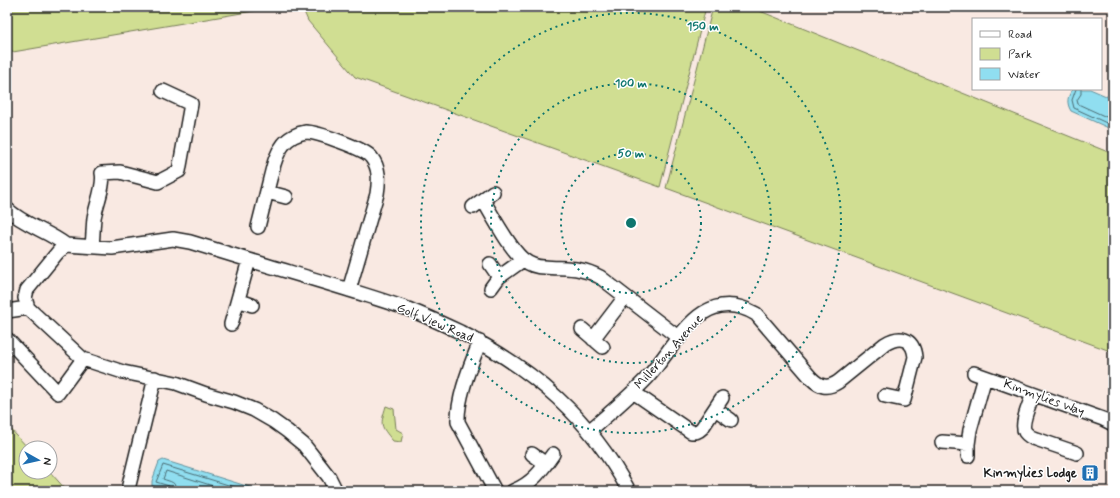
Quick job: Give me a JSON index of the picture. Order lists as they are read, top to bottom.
{
  "streets": {
    "street": ["Golf View Road", "Millerton Avenue", "Kinmylies Way"]
  },
  "crossings": [
    ["Golf View Road", "Millerton Avenue"]
  ],
  "places": {
    "building": ["Kinmylies Lodge"]
  },
  "legend": ["Road", "Park", "Water"],
  "north": "right",
  "rings": ["150 m", "100 m", "50 m"]
}
